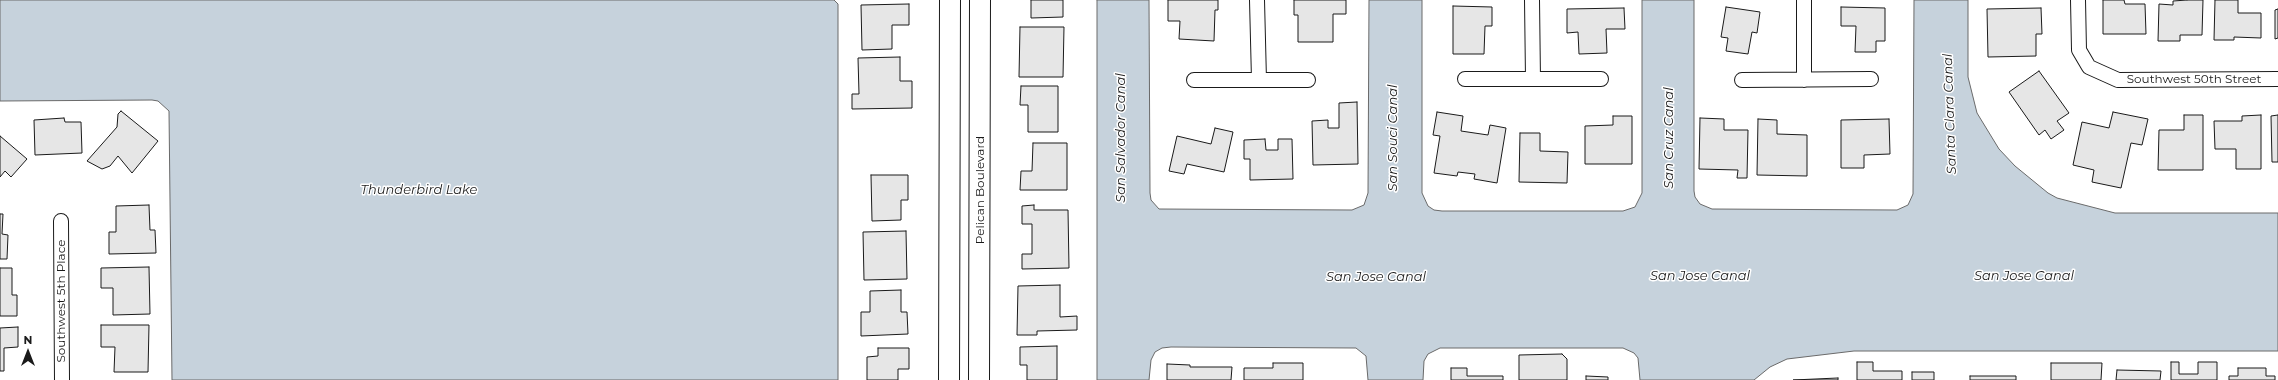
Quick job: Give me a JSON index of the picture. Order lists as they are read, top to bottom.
{
  "streets": {
    "street": ["Southwest 50th Street", "Pelican Boulevard", "Southwest 5th Place"]
  },
  "water": [
    "Santa Clara Canal",
    "San Salvador Canal",
    "San Souci Canal",
    "San Cruz Canal",
    "Thunderbird Lake",
    "San Jose Canal"
  ],
  "north": "top"
}
